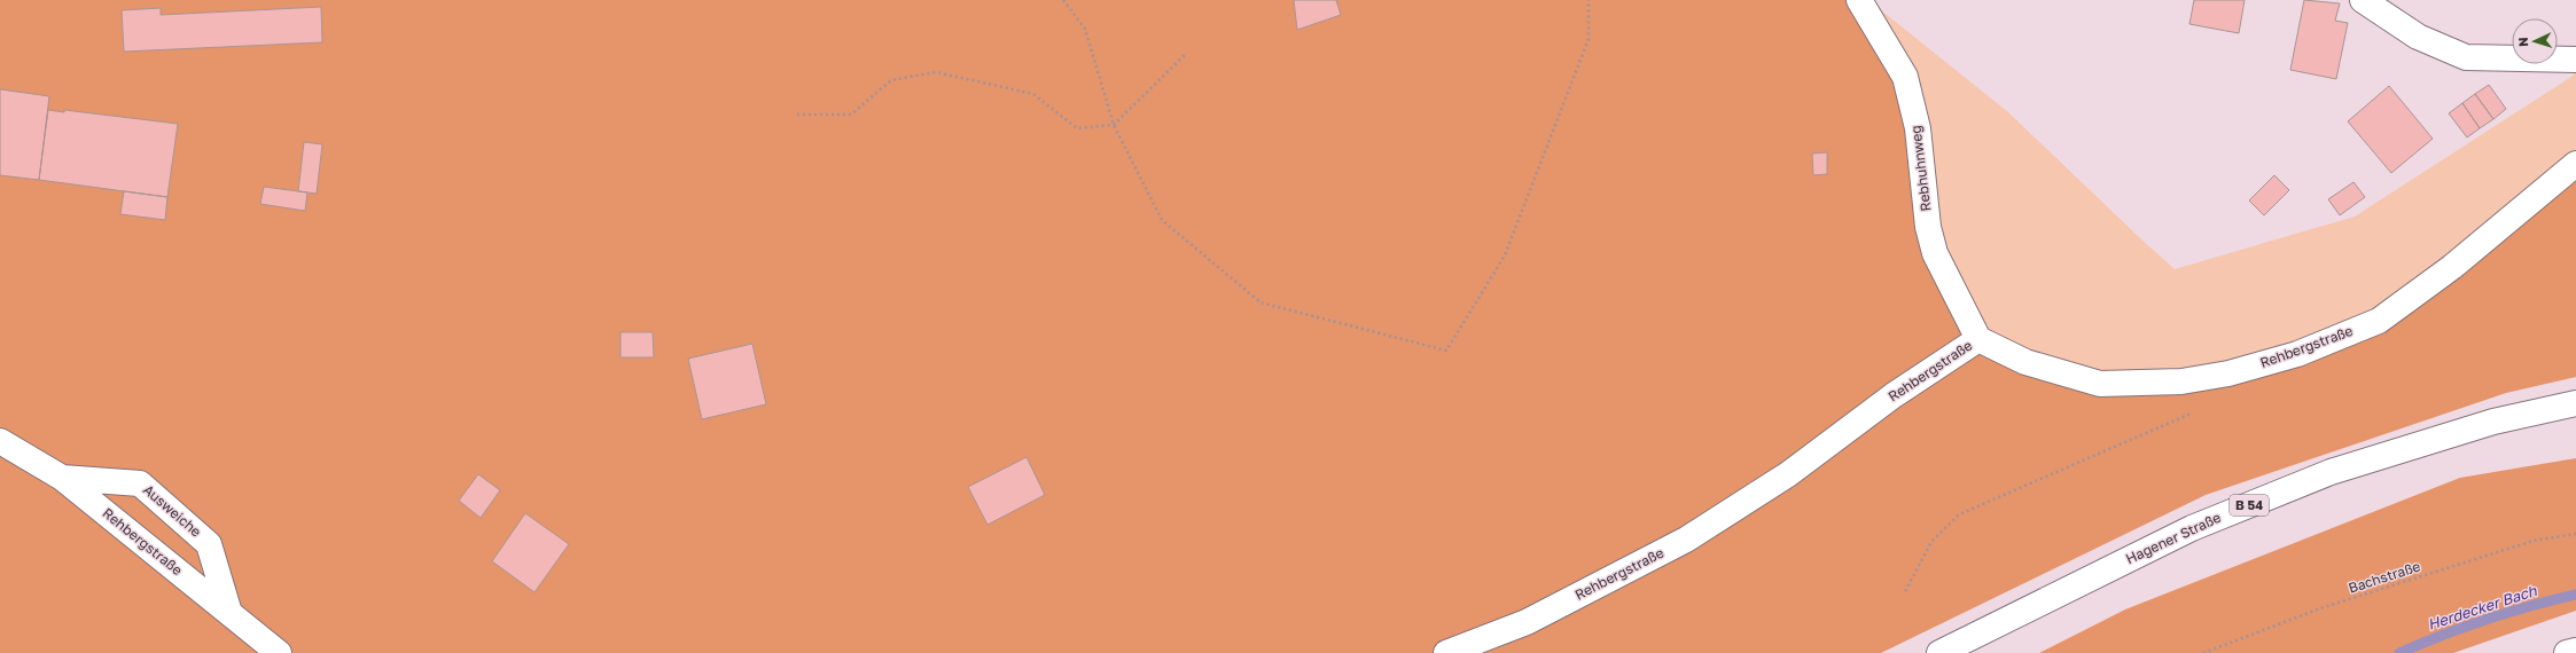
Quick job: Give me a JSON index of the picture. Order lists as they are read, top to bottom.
{
  "streets": {
    "street": [
      "Rebhuhnweg",
      "Rehbergstraße",
      "B 54",
      "Ausweiche",
      "Hagener Straße"
    ],
    "path": ["Bachstraße"]
  },
  "crossings": [
    ["Rebhuhnweg", "Rehbergstraße"],
    ["Rehbergstraße", "Ausweiche"]
  ],
  "water": ["Herdecker Bach"],
  "north": "left"
}
